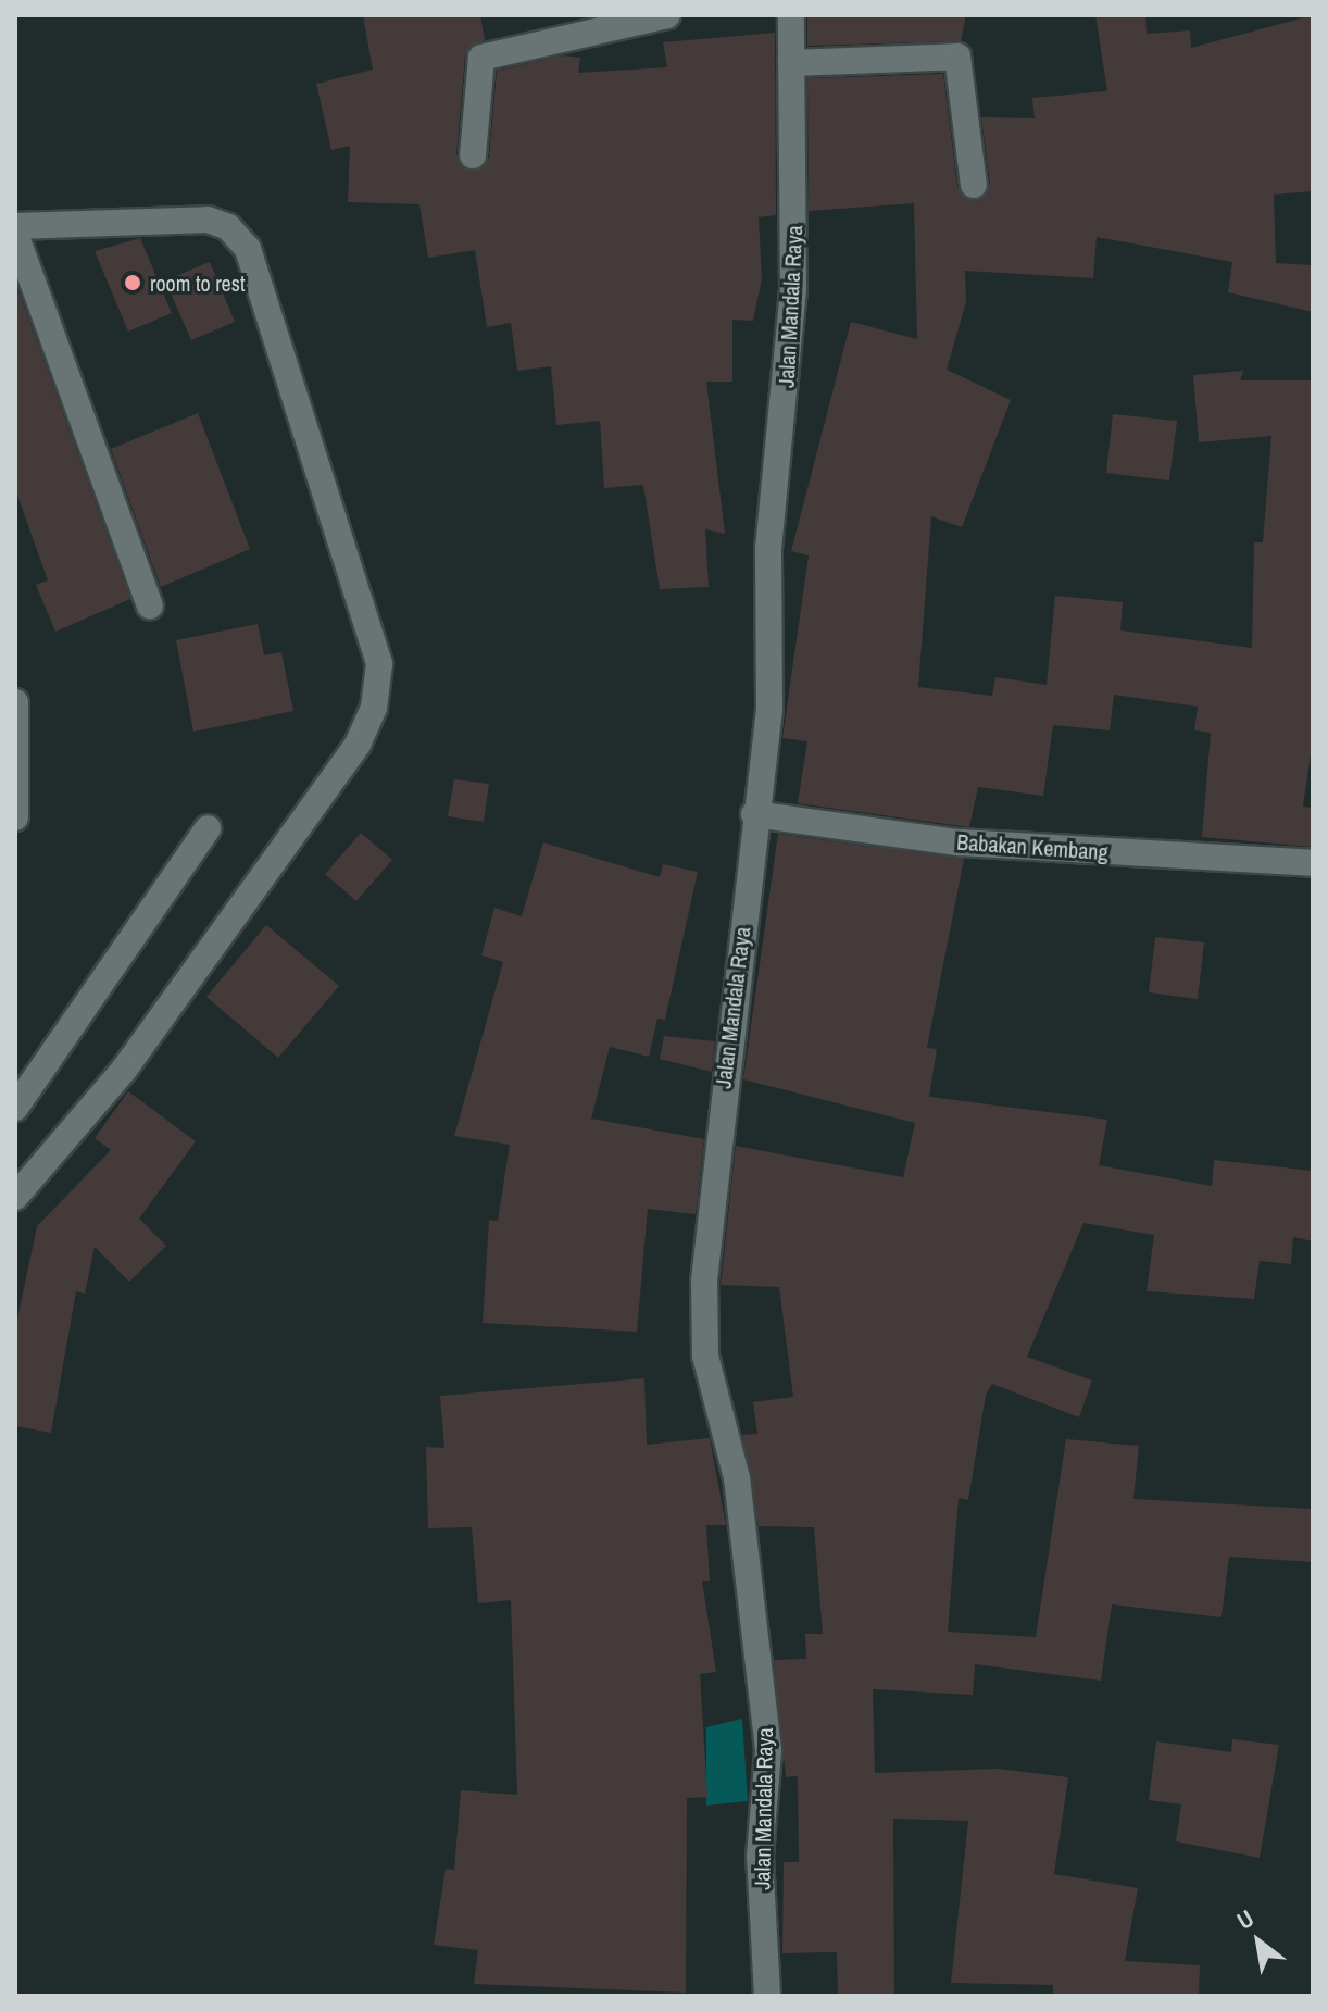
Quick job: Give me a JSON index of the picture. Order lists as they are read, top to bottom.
{
  "streets": {
    "street": ["Jalan Mandala Raya", "Babakan Kembang"]
  },
  "crossings": [
    ["Jalan Mandala Raya", "Babakan Kembang"]
  ],
  "places": ["room to rest"],
  "north": "top left"
}
